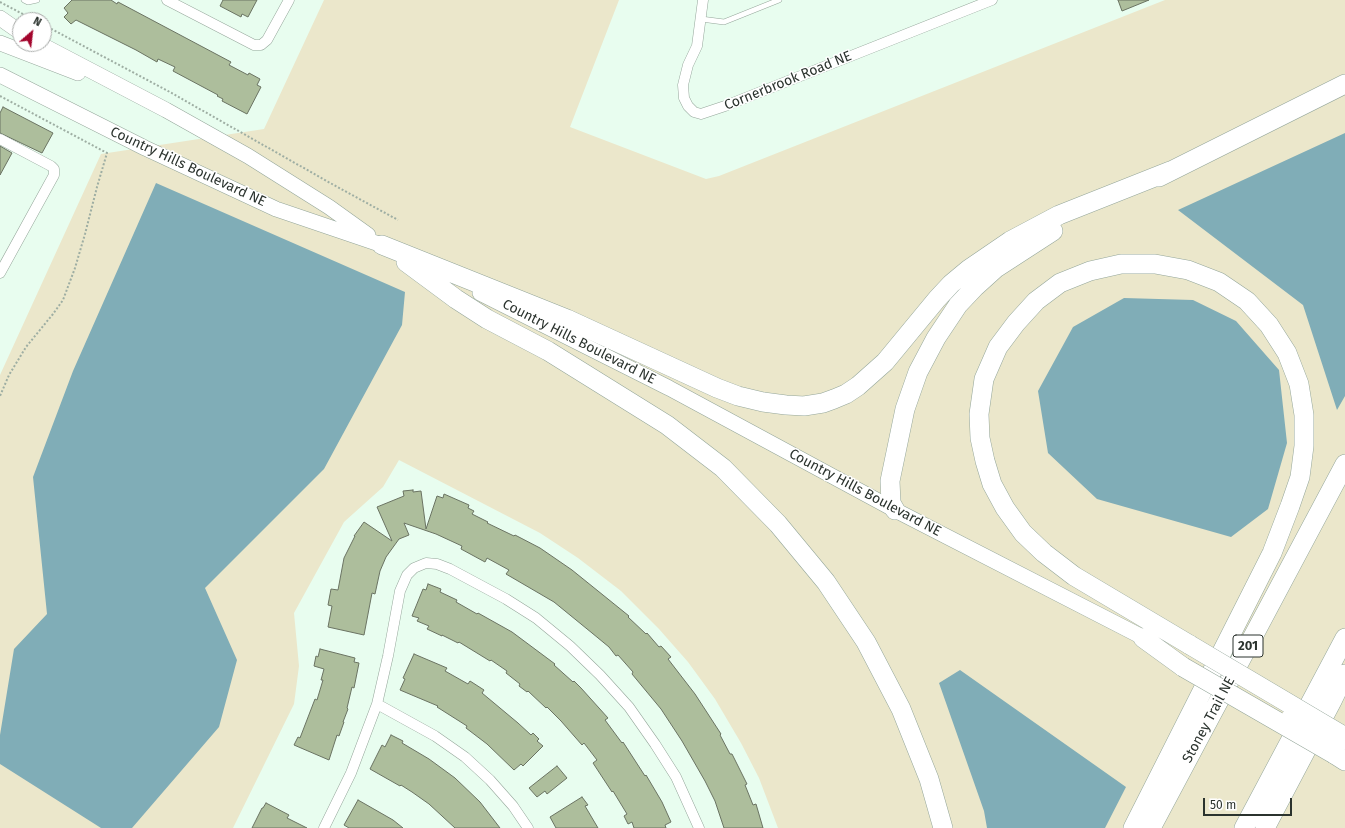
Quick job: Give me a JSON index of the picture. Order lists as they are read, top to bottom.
{
  "streets": {
    "highway": ["201", "Stoney Trail NE"],
    "main road": ["Country Hills Boulevard NE"],
    "street": ["Cornerbrook Road NE"]
  },
  "scale_bar": "50 m",
  "north": "top right"
}
